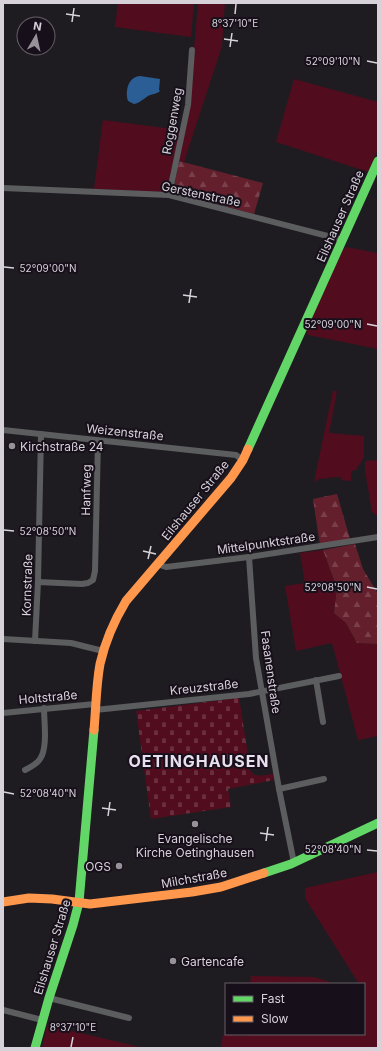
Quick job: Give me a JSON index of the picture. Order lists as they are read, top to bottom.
{
  "streets": {
    "street": [
      "Roggenweg",
      "Gerstenstraße",
      "Eilshauser Straße",
      "Weizenstraße",
      "Hanfweg",
      "Mittelpunktstraße",
      "Kornstraße",
      "Fasanenstraße",
      "Kreuzstraße",
      "Holtstraße",
      "Milchstraße"
    ]
  },
  "crossings": [
    ["Roggenweg", "Gerstenstraße"],
    ["Gerstenstraße", "Eilshauser Straße"],
    ["Eilshauser Straße", "Weizenstraße"],
    ["Eilshauser Straße", "Mittelpunktstraße"],
    ["Eilshauser Straße", "Kreuzstraße"],
    ["Eilshauser Straße", "Holtstraße"],
    ["Eilshauser Straße", "Milchstraße"],
    ["Weizenstraße", "Hanfweg"],
    ["Weizenstraße", "Kornstraße"],
    ["Hanfweg", "Kornstraße"],
    ["Mittelpunktstraße", "Fasanenstraße"],
    ["Fasanenstraße", "Kreuzstraße"],
    ["Fasanenstraße", "Milchstraße"],
    ["Kreuzstraße", "Holtstraße"]
  ],
  "districts": ["OETINGHAUSEN"],
  "places": [
    "Kirchstraße 24",
    "Evangelische Kirche Oetinghausen",
    "OGS",
    "Gartencafe"
  ],
  "legend": ["Fast", "Slow"],
  "north": "top",
  "coordinates": [
    "8°37'10\"E",
    "52°09'10\"N",
    "52°09'00\"N",
    "52°08'50\"N",
    "52°08'40\"N"
  ]
}
